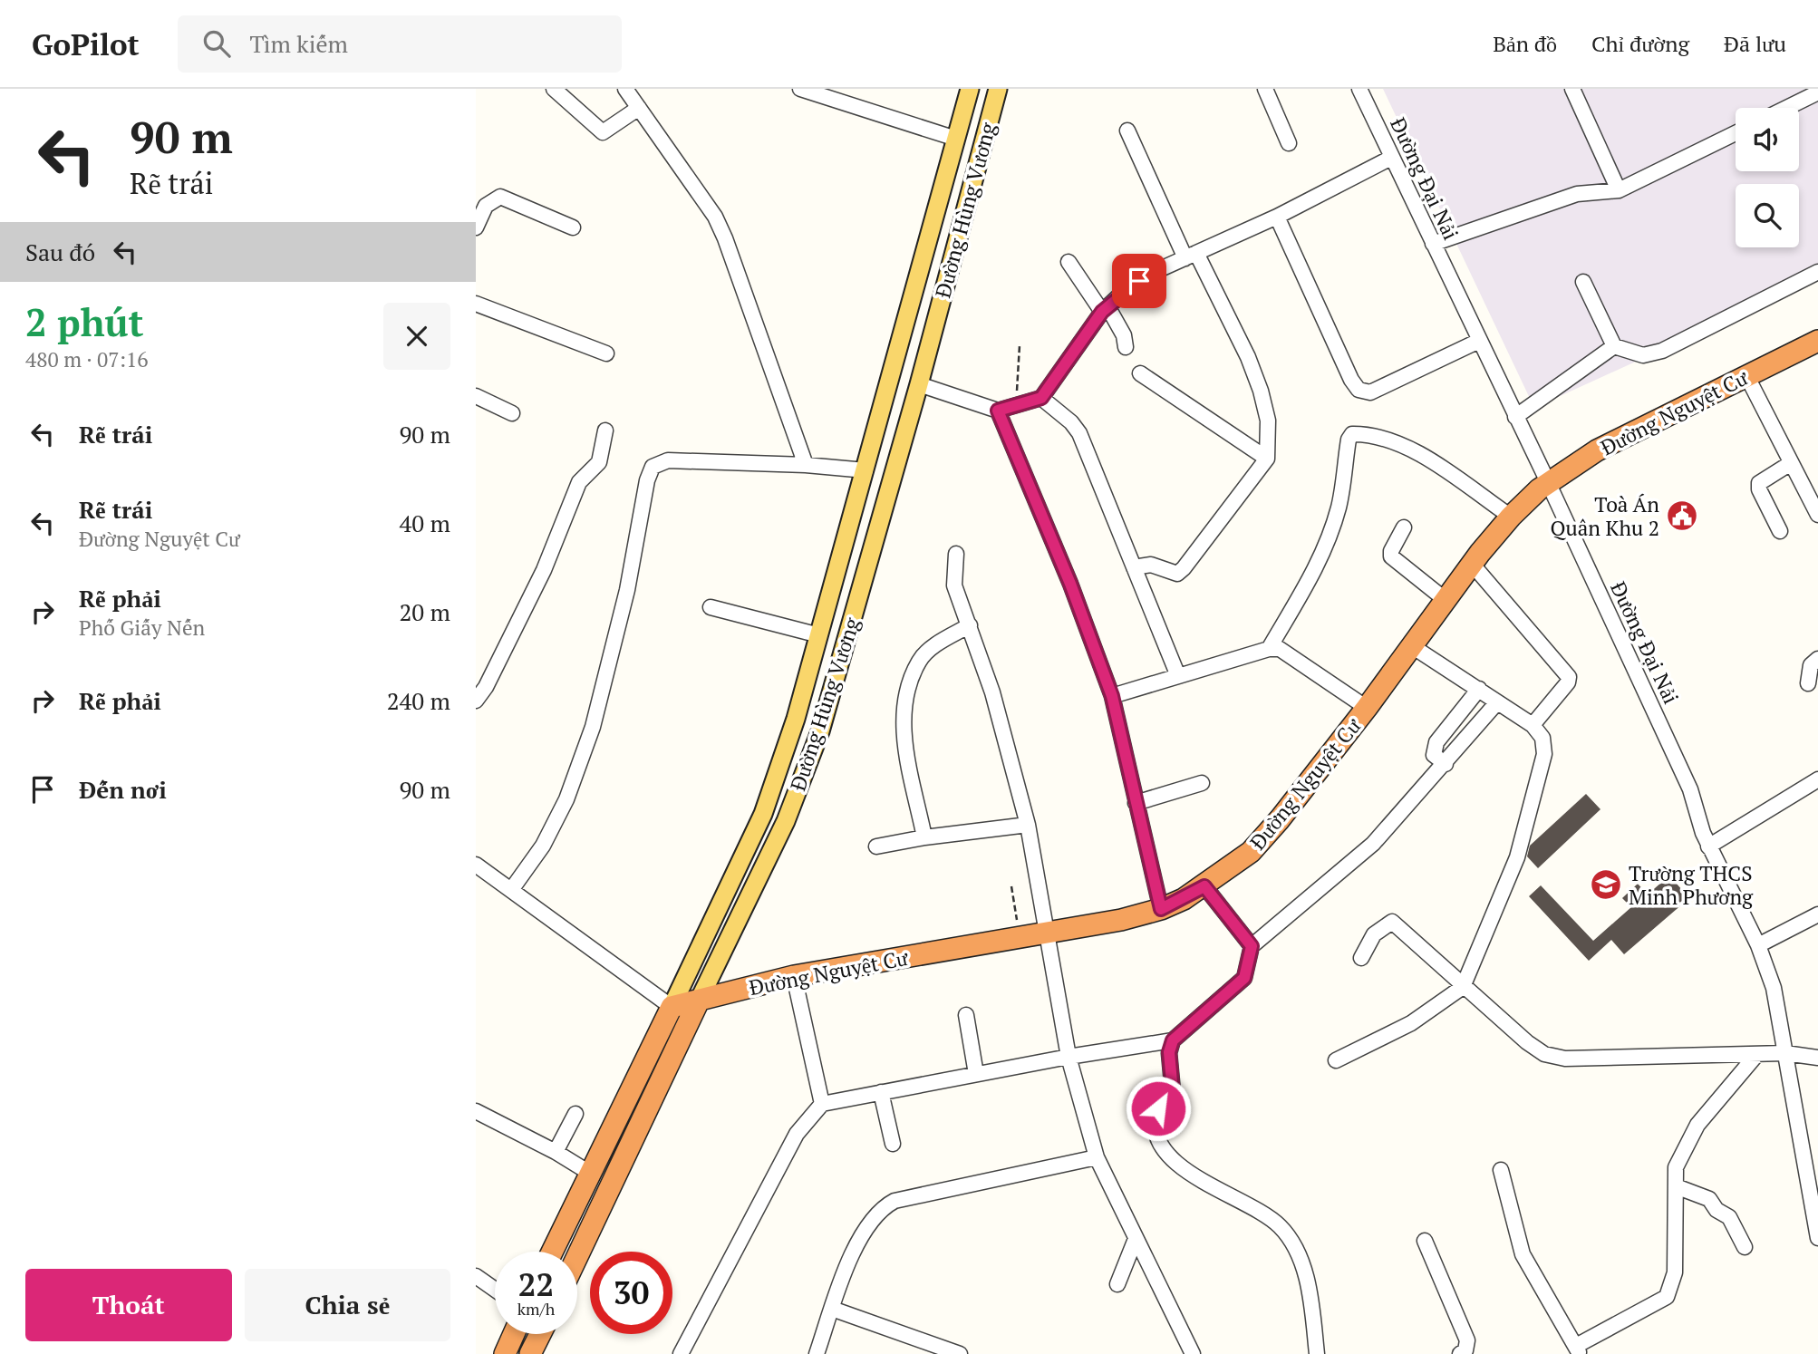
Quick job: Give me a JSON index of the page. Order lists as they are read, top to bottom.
{
  "streets": {
    "highway": ["Đường Hùng Vương", "Đường Nguyệt Cư"],
    "street": ["Đường Đại Nải"]
  },
  "crossings": [
    ["Đường Đại Nải", "Đường Nguyệt Cư"],
    ["Đường Hùng Vương", "Đường Nguyệt Cư"]
  ],
  "places": {
    "public building": ["Toà Án Quân Khu 2"],
    "school or university": ["Trường THCS Minh Phương"]
  },
  "page": {
    "header": "GoPilot",
    "search": "Tìm kiếm",
    "nav": ["Bản đồ", "Chỉ đường", "Đã lưu"],
    "turn": ["90 m", "Rẽ trái"],
    "then": "Sau đó",
    "heading": ["2 phút", "480 m · 07:16"],
    "list": [
      {
        "name": "Rẽ trái",
        "value": "90 m"
      },
      {
        "name": "Rẽ trái",
        "note": "Đường Nguyệt Cư",
        "value": "40 m"
      },
      {
        "name": "Rẽ phải",
        "note": "Phố Giấy Nến",
        "value": "20 m"
      },
      {
        "name": "Rẽ phải",
        "value": "240 m"
      },
      {
        "name": "Đến nơi",
        "value": "90 m"
      }
    ],
    "speed": "22 km/h",
    "limit": "30",
    "buttons": ["Thoát", "Chia sẻ"]
  }
}
